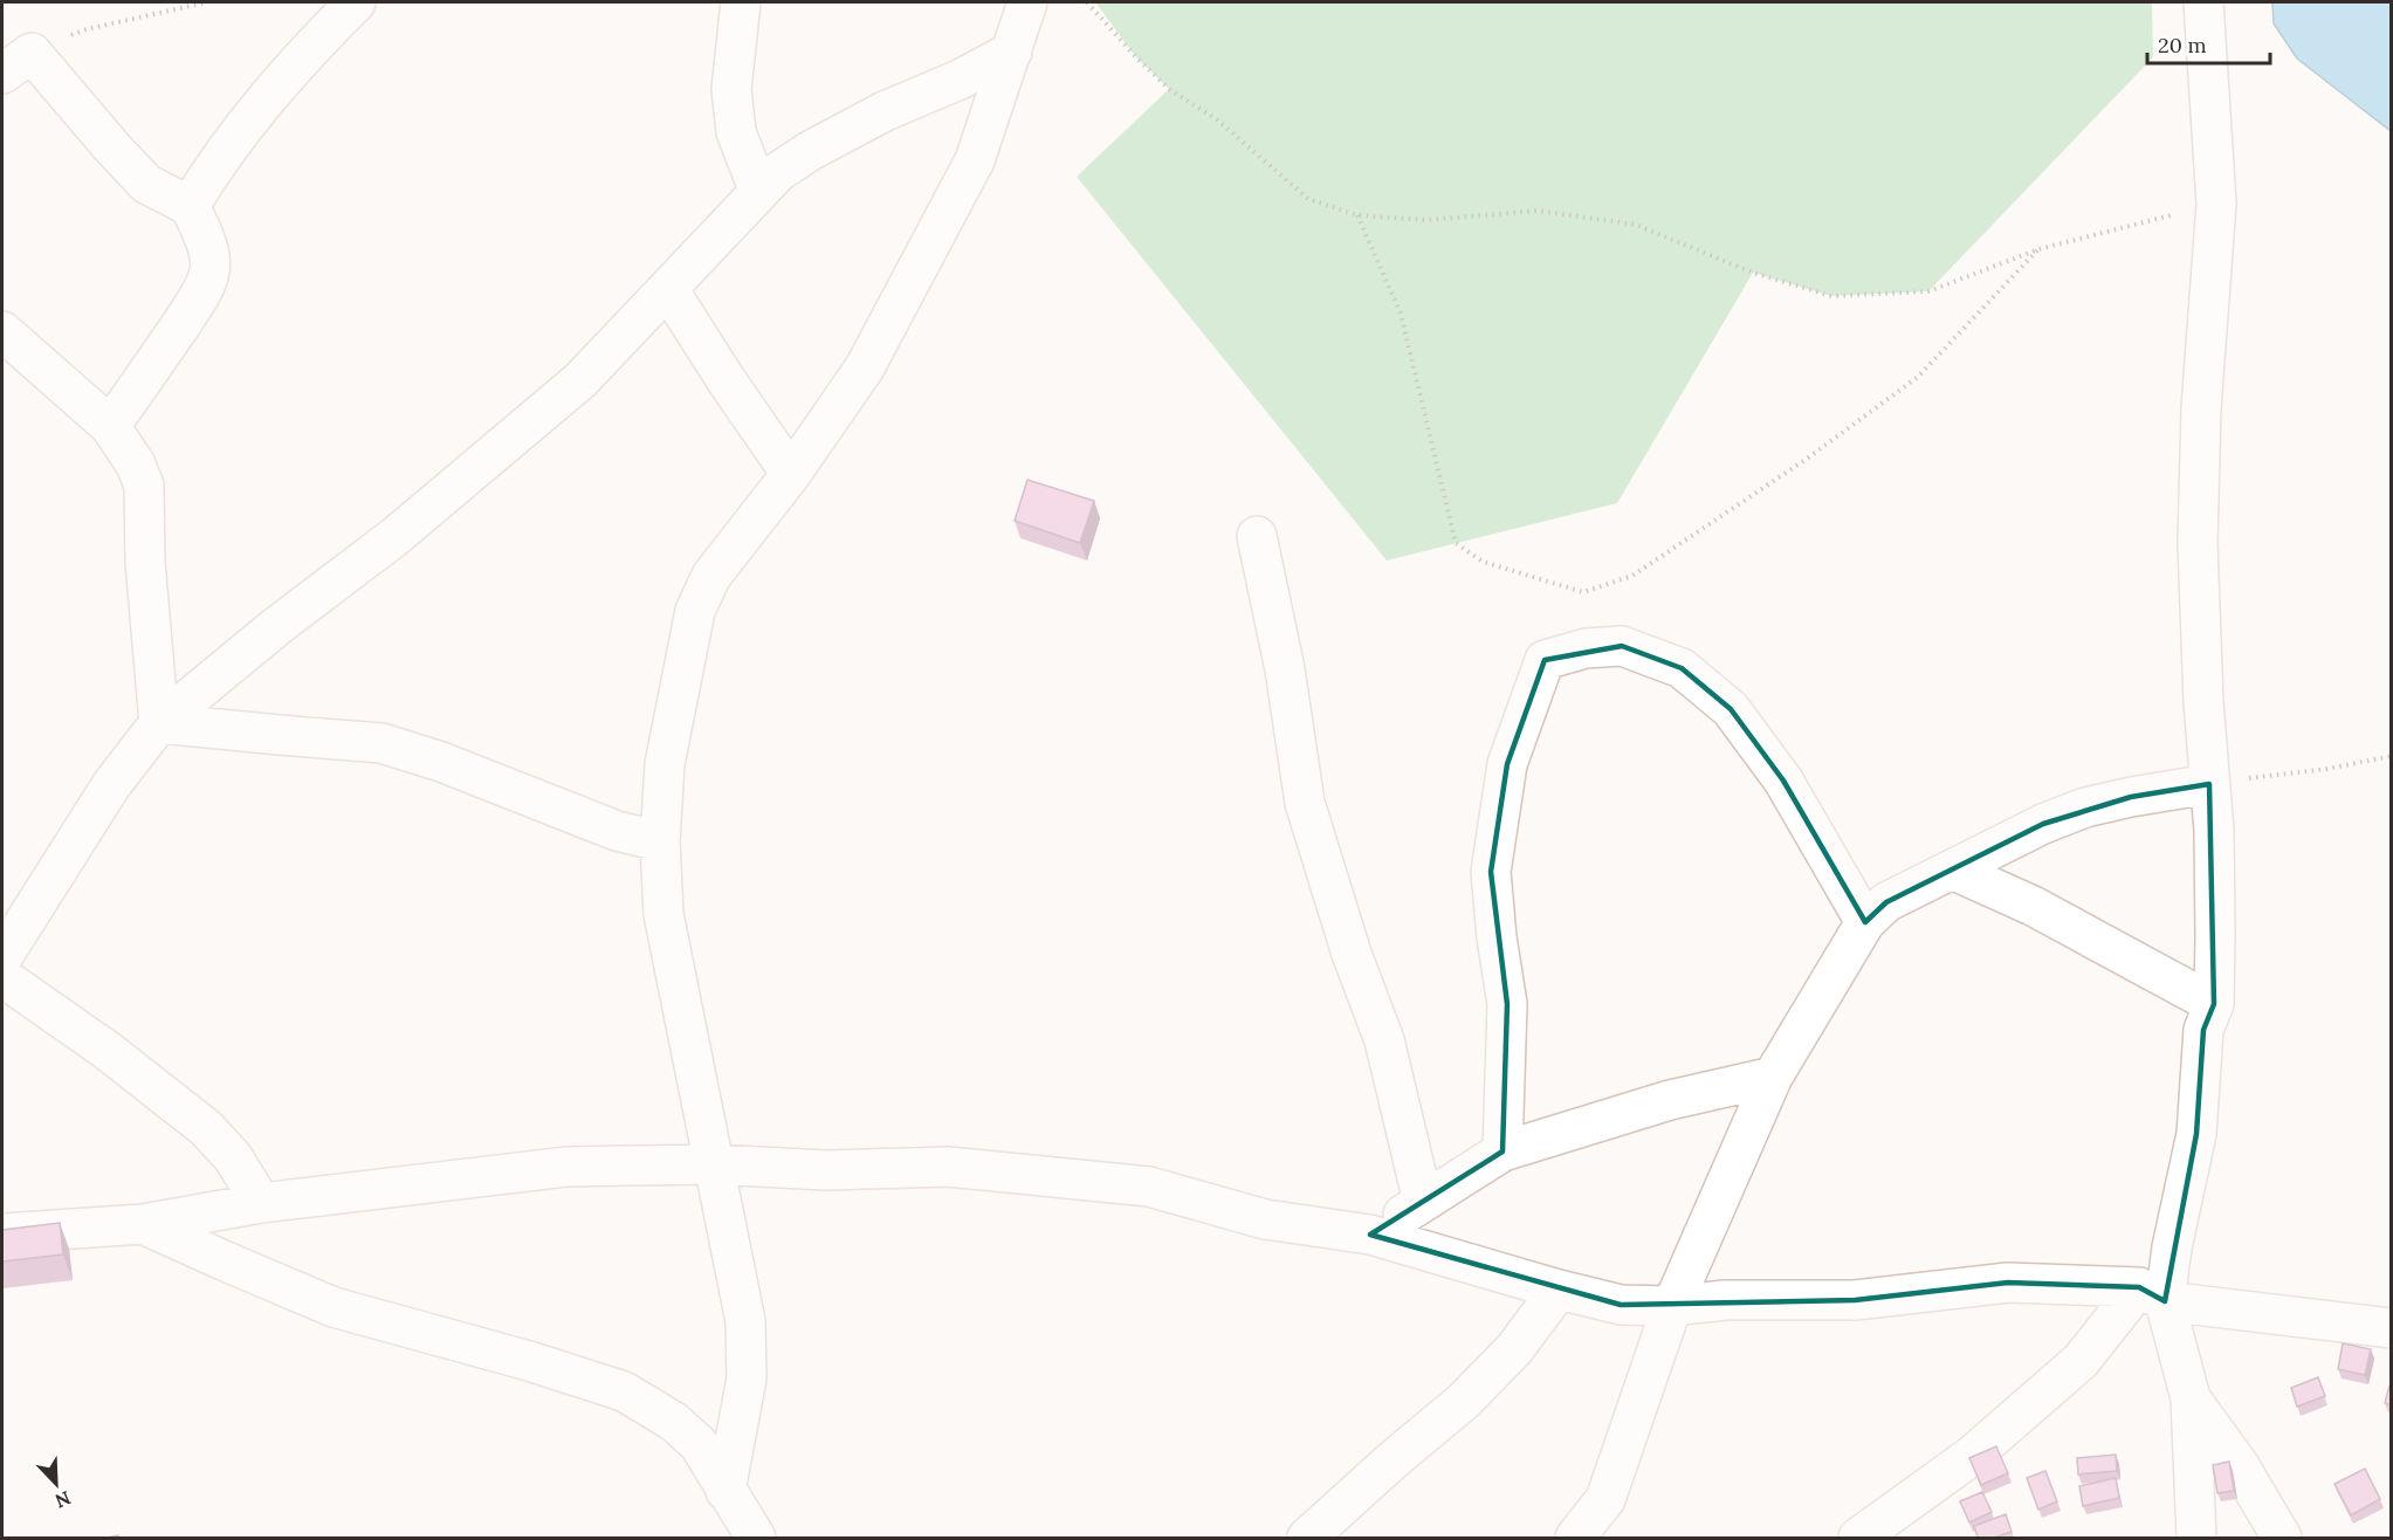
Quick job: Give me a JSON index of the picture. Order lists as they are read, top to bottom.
{
  "scale_bar": "20 m",
  "north": "bottom right"
}
